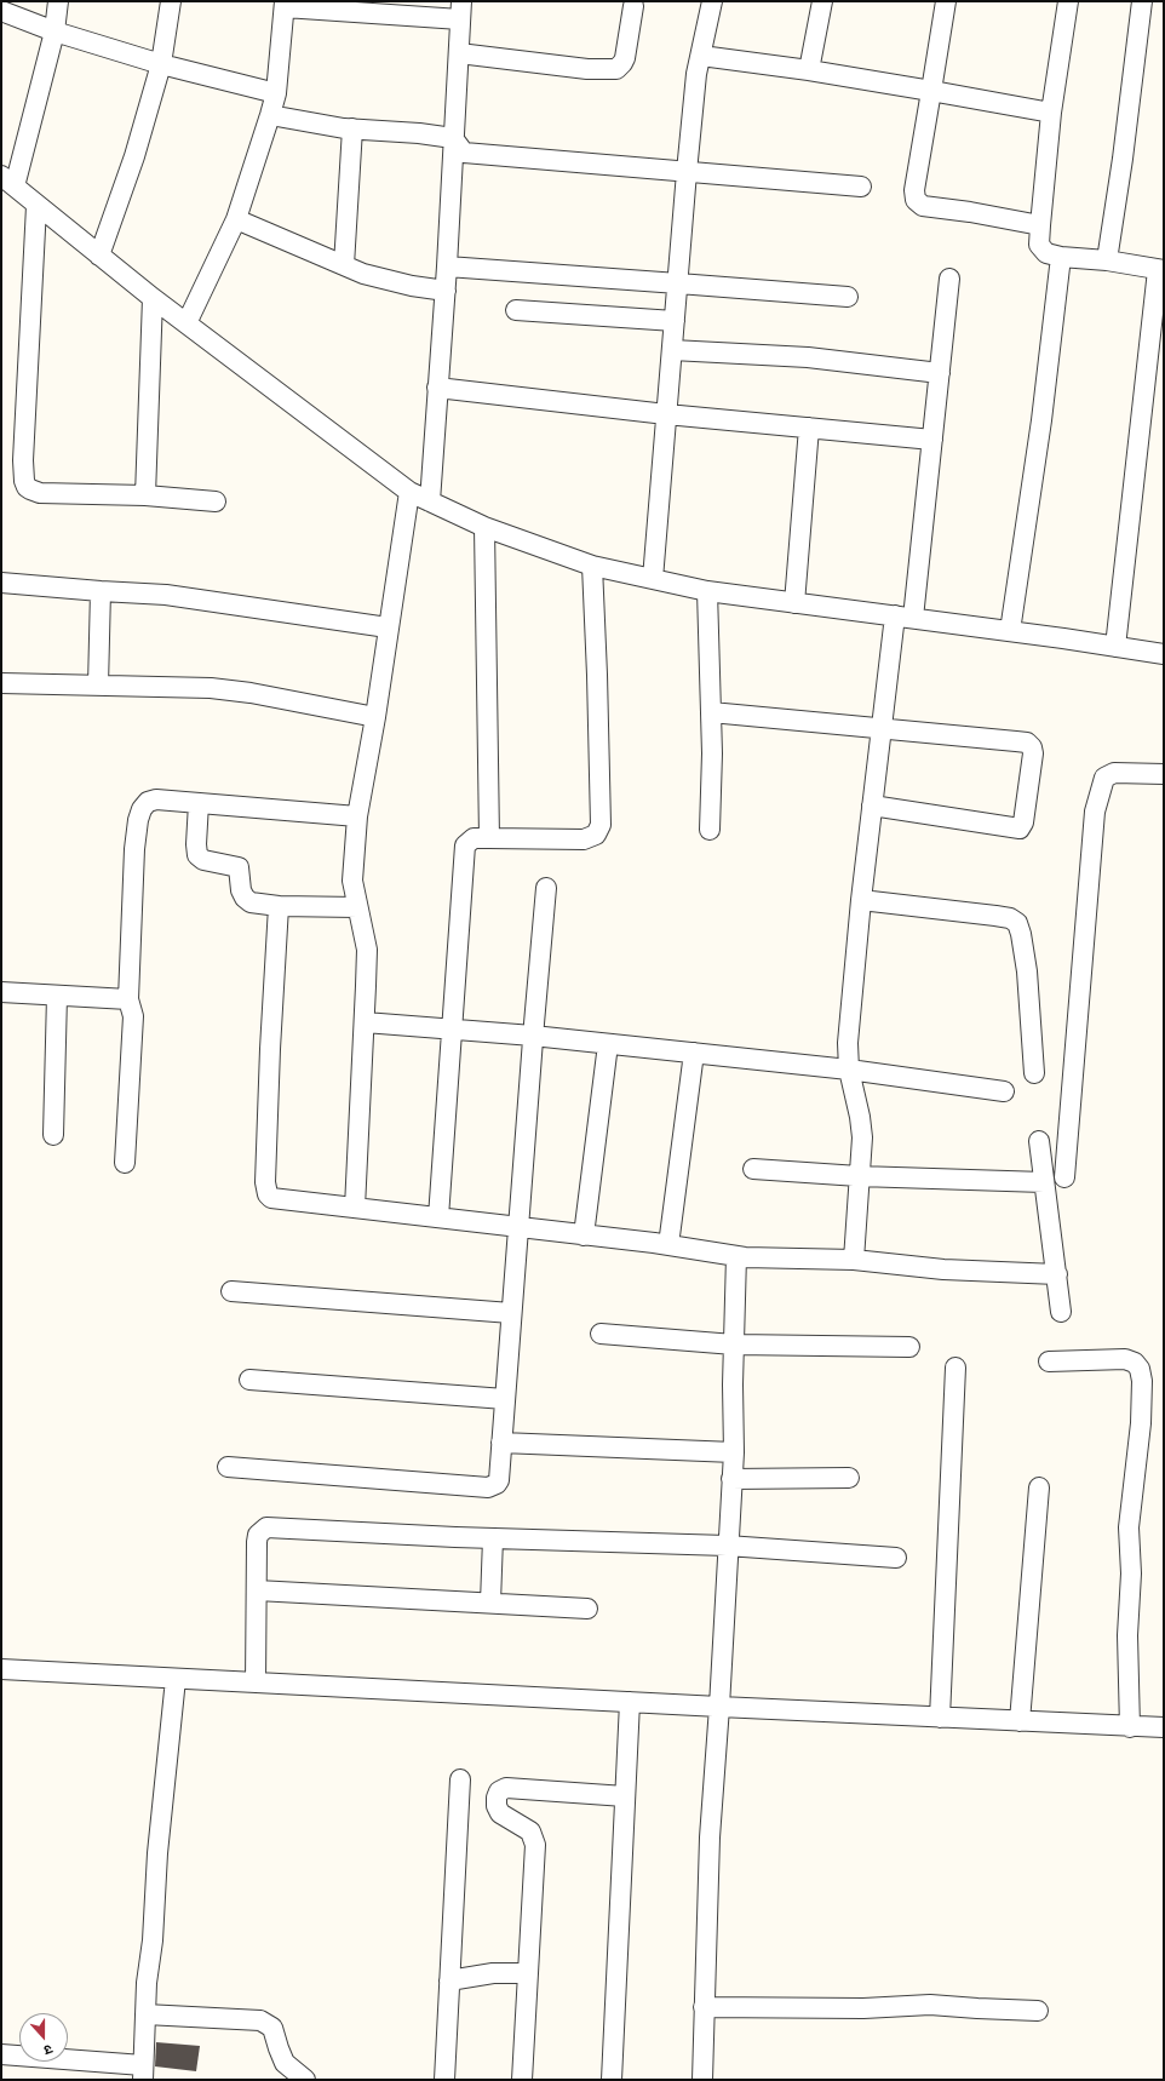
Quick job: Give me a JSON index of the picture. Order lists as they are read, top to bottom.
{
  "north": "bottom"
}
